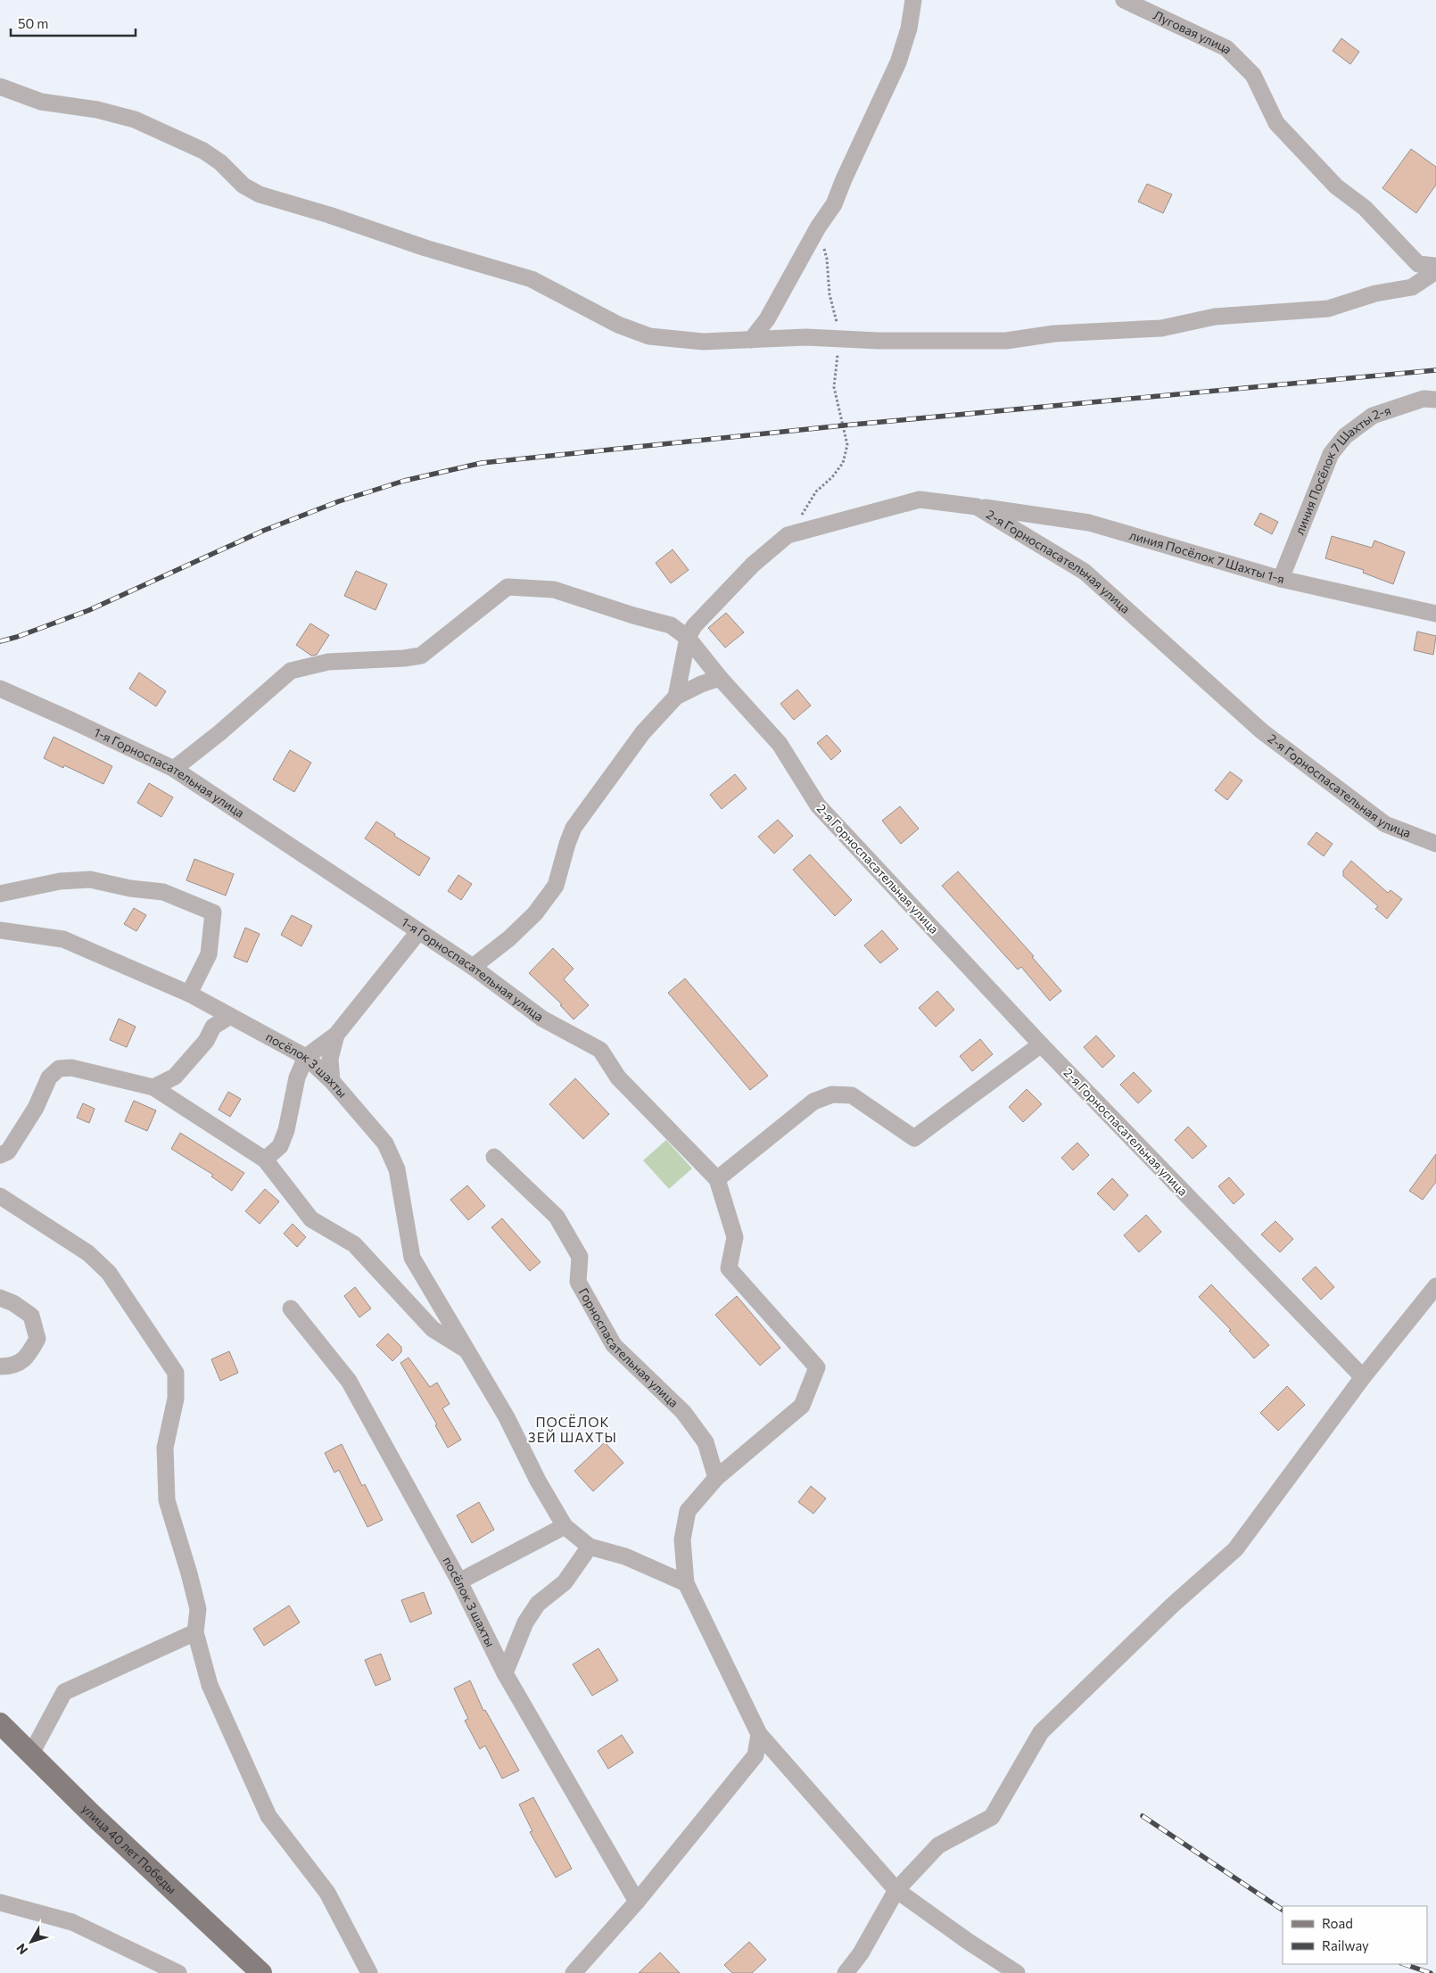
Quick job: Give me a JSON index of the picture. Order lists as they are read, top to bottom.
{
  "streets": {
    "main road": ["улица 40 лет Победы"],
    "street": [
      "Луговая улица",
      "линия Посёлок 7 Шахты 2-я",
      "линия Посёлок 7 Шахты 1-я",
      "2-я Горноспасательная улица",
      "1-я Горноспасательная улица",
      "посёлок 3 шахты",
      "Горноспасательная улица"
    ]
  },
  "crossings": [
    ["линия Посёлок 7 Шахты 2-я", "линия Посёлок 7 Шахты 1-я"],
    ["линия Посёлок 7 Шахты 1-я", "2-я Горноспасательная улица"],
    ["1-я Горноспасательная улица", "Горноспасательная улица"]
  ],
  "districts": ["ПОСЁЛОК 3ЕЙ ШАХТЫ"],
  "legend": ["Road", "Railway"],
  "scale_bar": "50 m",
  "north": "bottom left"
}
